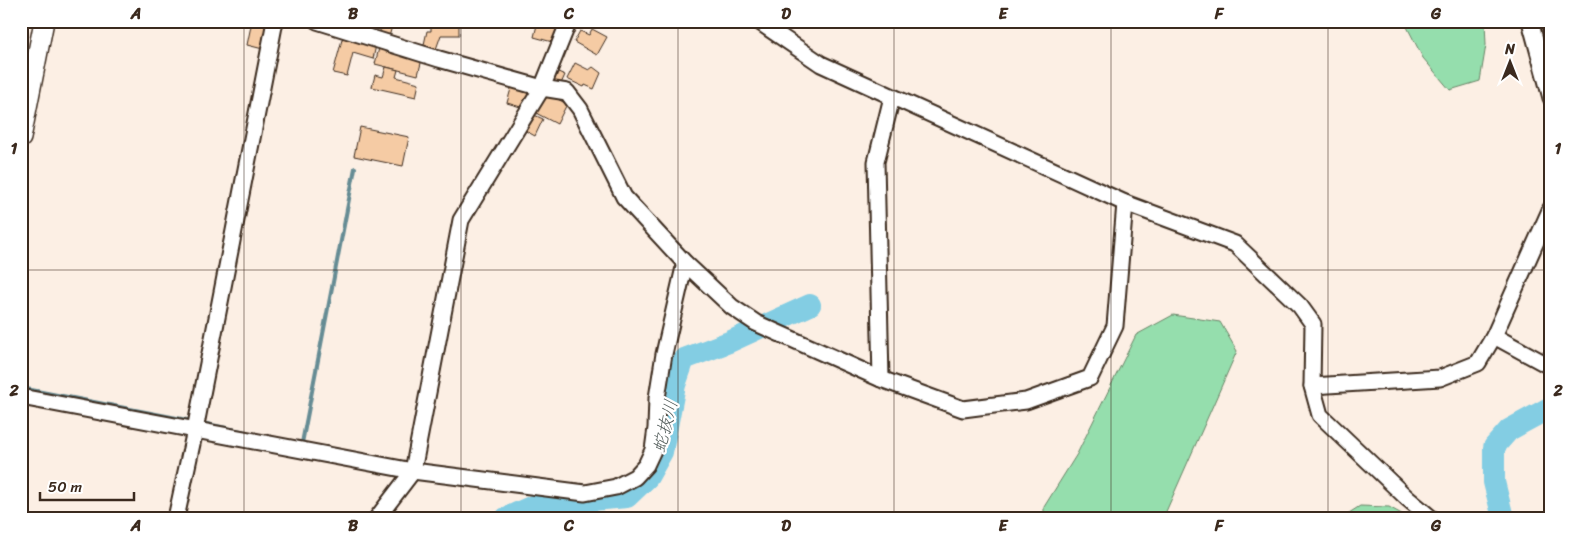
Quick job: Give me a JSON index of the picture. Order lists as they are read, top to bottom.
{
  "water": ["蛇抜川"],
  "scale_bar": "50 m",
  "north": "top",
  "grid": {
    "columns": [
      "A",
      "B",
      "C",
      "D",
      "E",
      "F",
      "G"
    ],
    "rows": ["1", "2"]
  }
}
